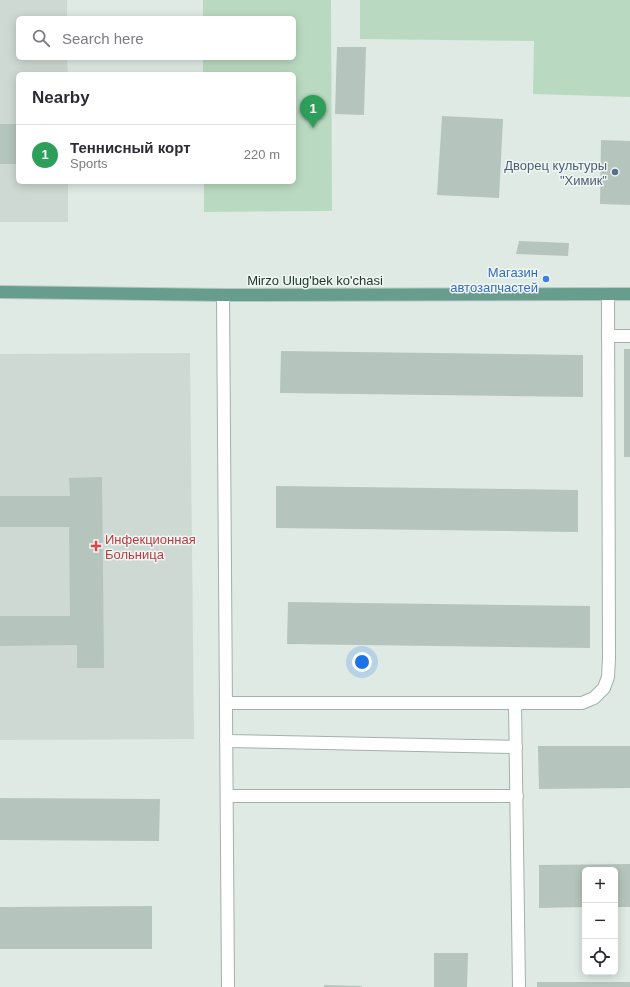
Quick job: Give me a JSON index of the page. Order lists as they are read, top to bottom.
{
  "streets": {
    "main road": ["Mirzo Ulug'bek ko'chasi"]
  },
  "places": {
    "other": ["Дворец культуры \"Химик\"", "Магазин автозапчастей"],
    "health": ["Инфекционная Больница"]
  },
  "page": {
    "search": "Search here",
    "heading": "Nearby",
    "pins": "1",
    "list": [
      {
        "mark": "1",
        "name": "Теннисный корт",
        "note": "Sports",
        "value": "220 m"
      }
    ],
    "map_buttons": ["+", "−"]
  }
}
